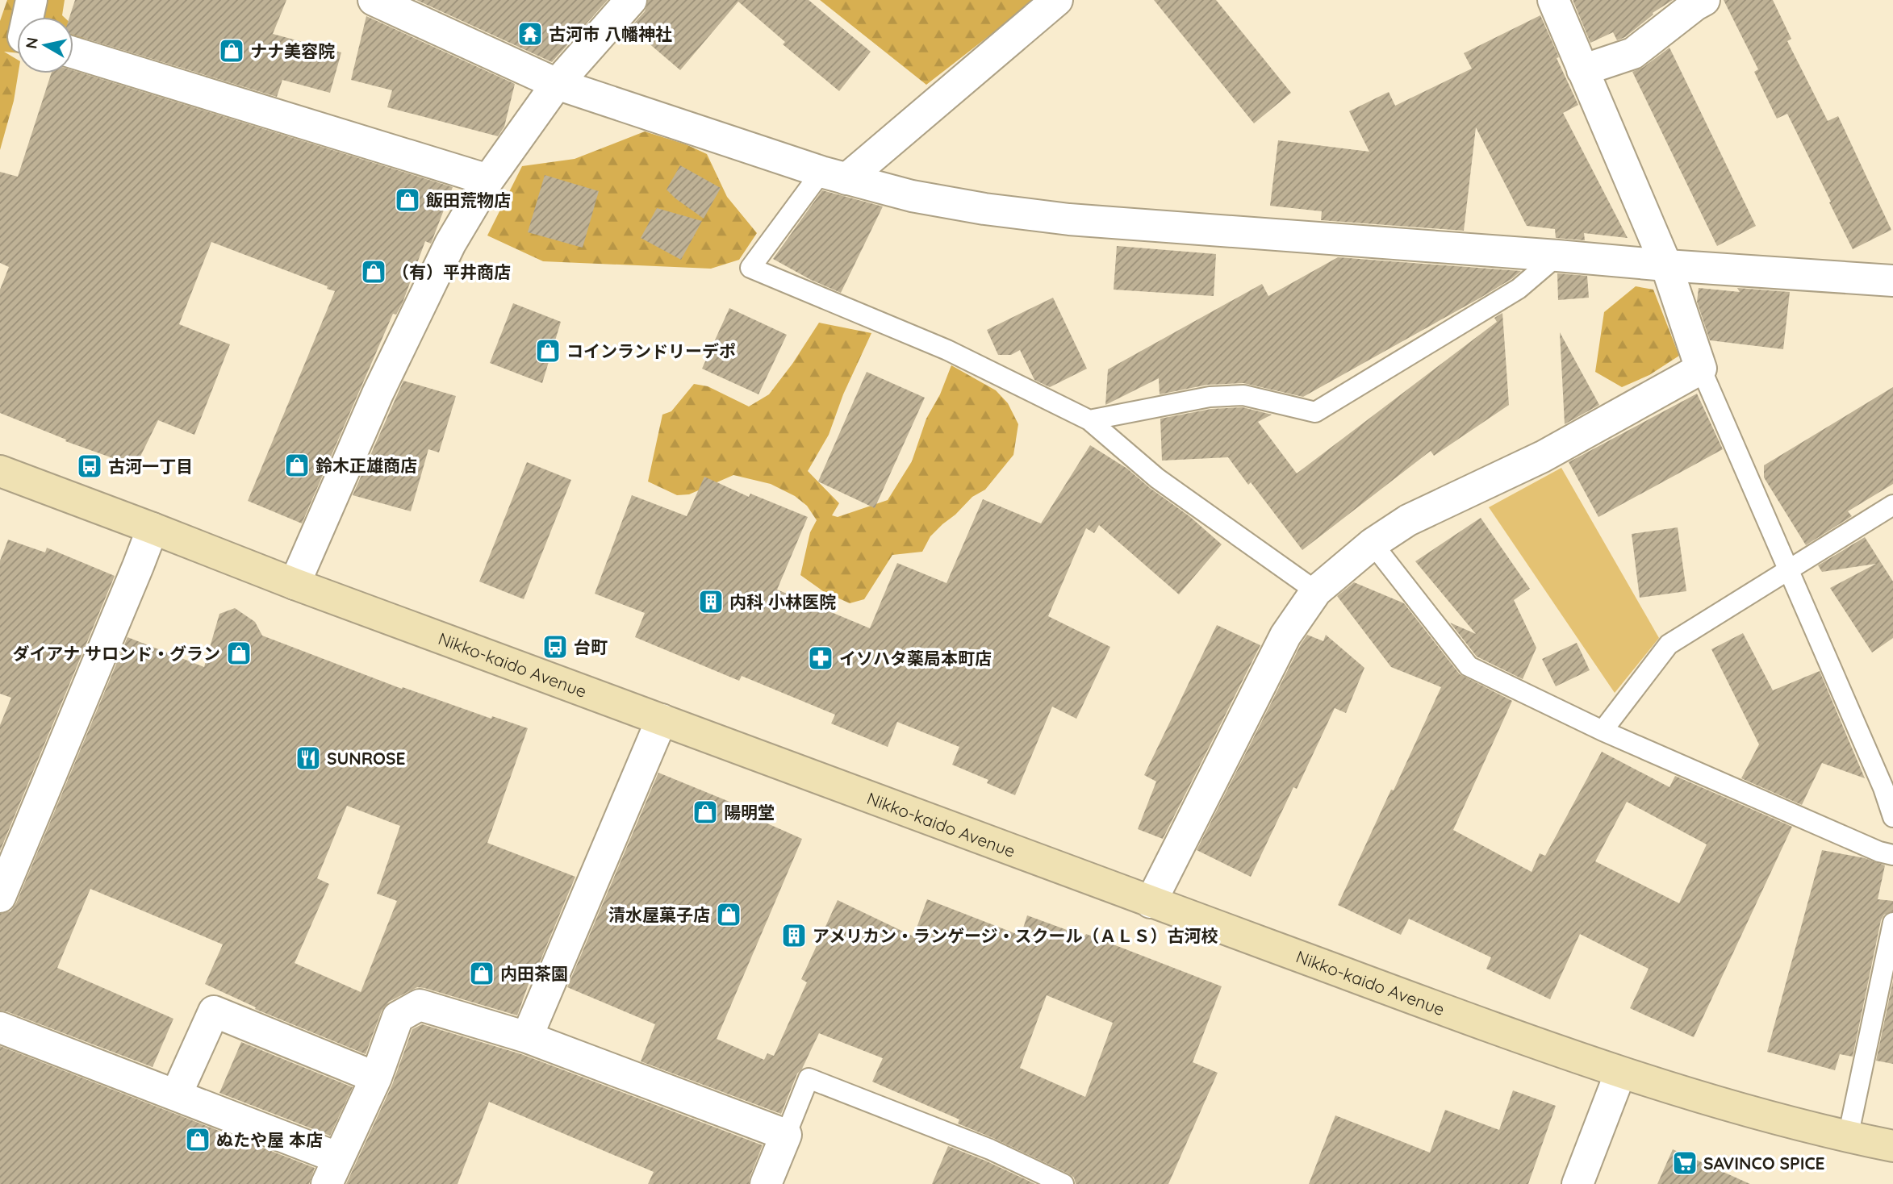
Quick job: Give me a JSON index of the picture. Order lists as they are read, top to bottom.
{
  "streets": {
    "main road": ["Nikko-kaido Avenue"]
  },
  "places": {
    "temple": ["古河市 八幡神社"],
    "shop": [
      "ナナ美容院",
      "飯田荒物店",
      "（有）平井商店",
      "コインランドリーデポ",
      "鈴木正雄商店",
      "ダイアナ サロンド・グラン",
      "陽明堂",
      "清水屋菓子店",
      "内田茶園",
      "ぬたや屋 本店"
    ],
    "bus stop": ["古河一丁目", "台町"],
    "building": ["内科 小林医院", "アメリカン・ランゲージ・スクール（ＡＬＳ）古河校"],
    "pharmacy": ["イソハタ薬局本町店"],
    "restaurant": ["SUNROSE"],
    "supermarket": ["SAVINCO SPICE"]
  },
  "north": "left"
}
